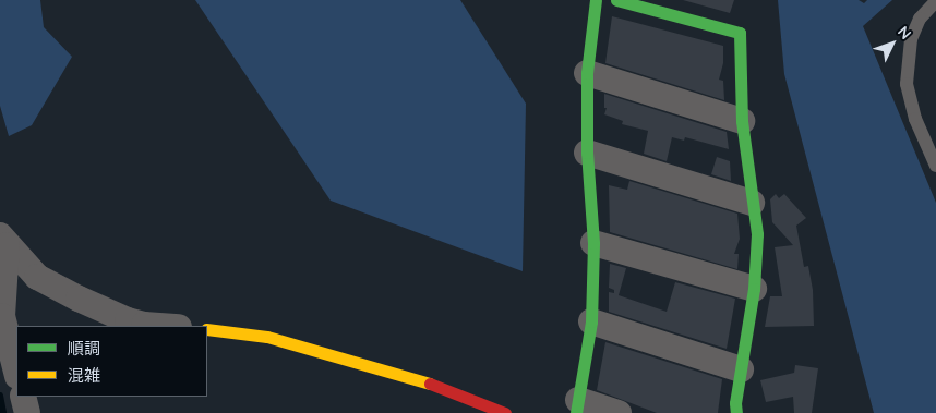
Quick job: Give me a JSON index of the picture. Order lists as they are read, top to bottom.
{
  "legend": ["順調", "混雑"],
  "north": "top right"
}
